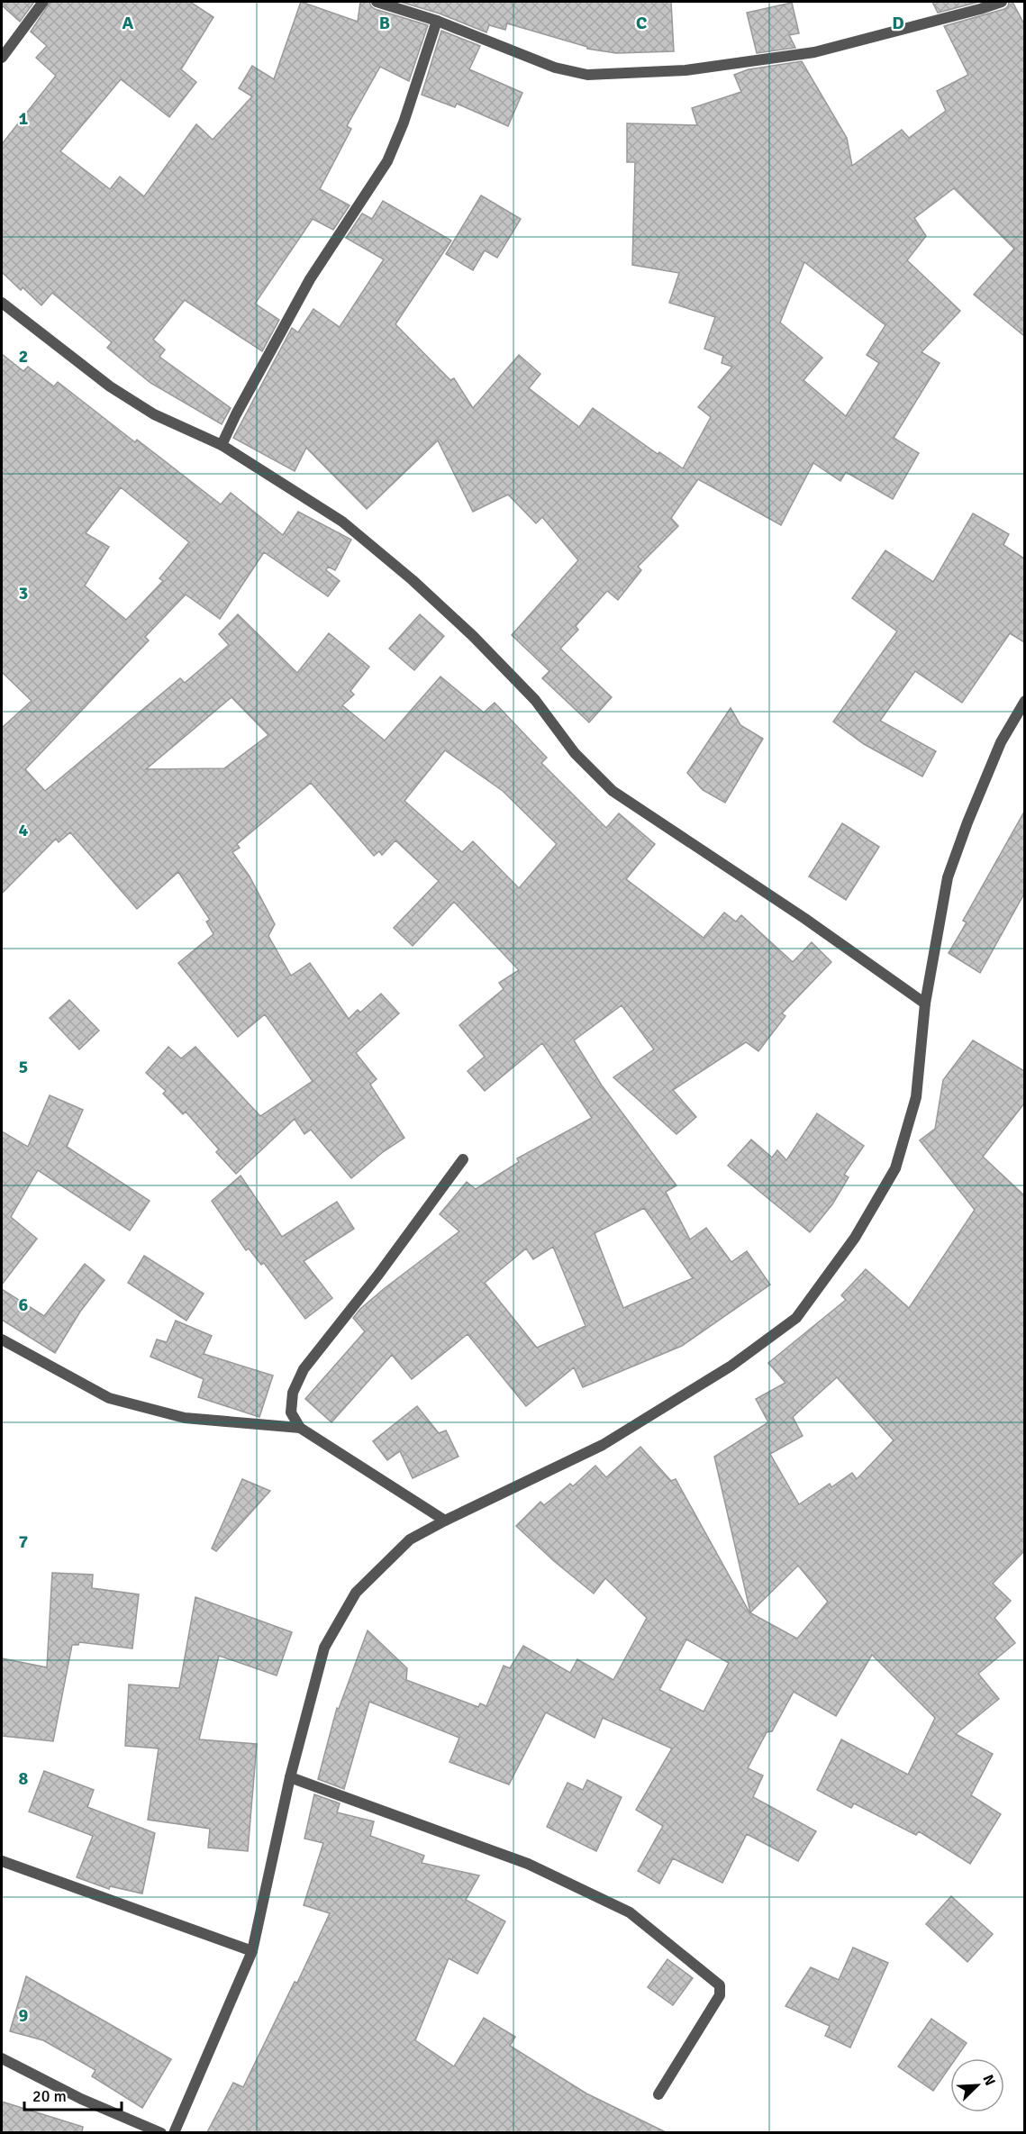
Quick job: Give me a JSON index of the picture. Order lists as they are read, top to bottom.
{
  "scale_bar": "20 m",
  "north": "top right",
  "grid": {
    "columns": [
      "A",
      "B",
      "C",
      "D"
    ],
    "rows": [
      "1",
      "2",
      "3",
      "4",
      "5",
      "6",
      "7",
      "8",
      "9"
    ]
  }
}
